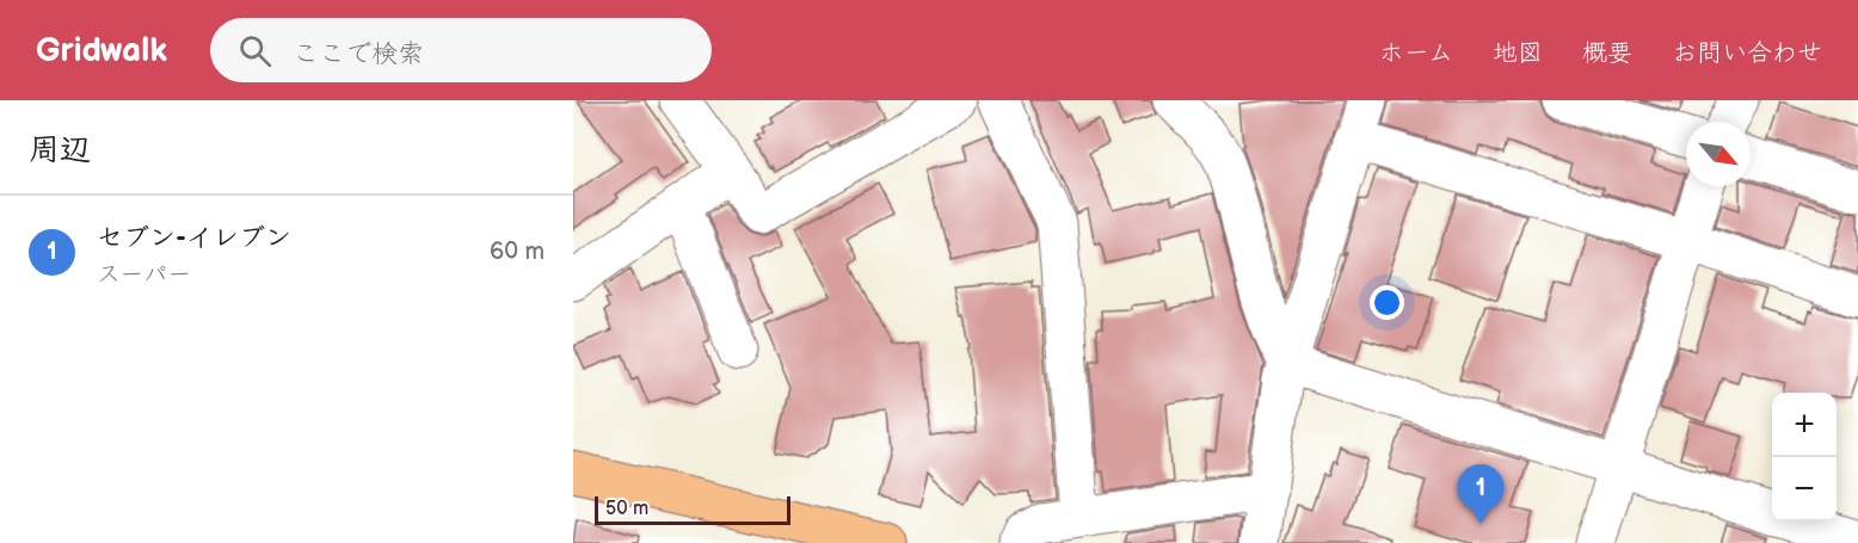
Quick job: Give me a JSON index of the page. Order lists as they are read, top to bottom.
{
  "scale_bar": "50 m",
  "north": "bottom right",
  "page": {
    "header": "Gridwalk",
    "search": "ここで検索",
    "nav": [
      "ホーム",
      "地図",
      "概要",
      "お問い合わせ"
    ],
    "heading": "周辺",
    "list": [
      {
        "mark": "1",
        "name": "セブン-イレブン",
        "note": "スーパー",
        "value": "60 m"
      }
    ],
    "map_buttons": ["+", "−"],
    "pins": "1",
    "scale": "50 m"
  }
}
